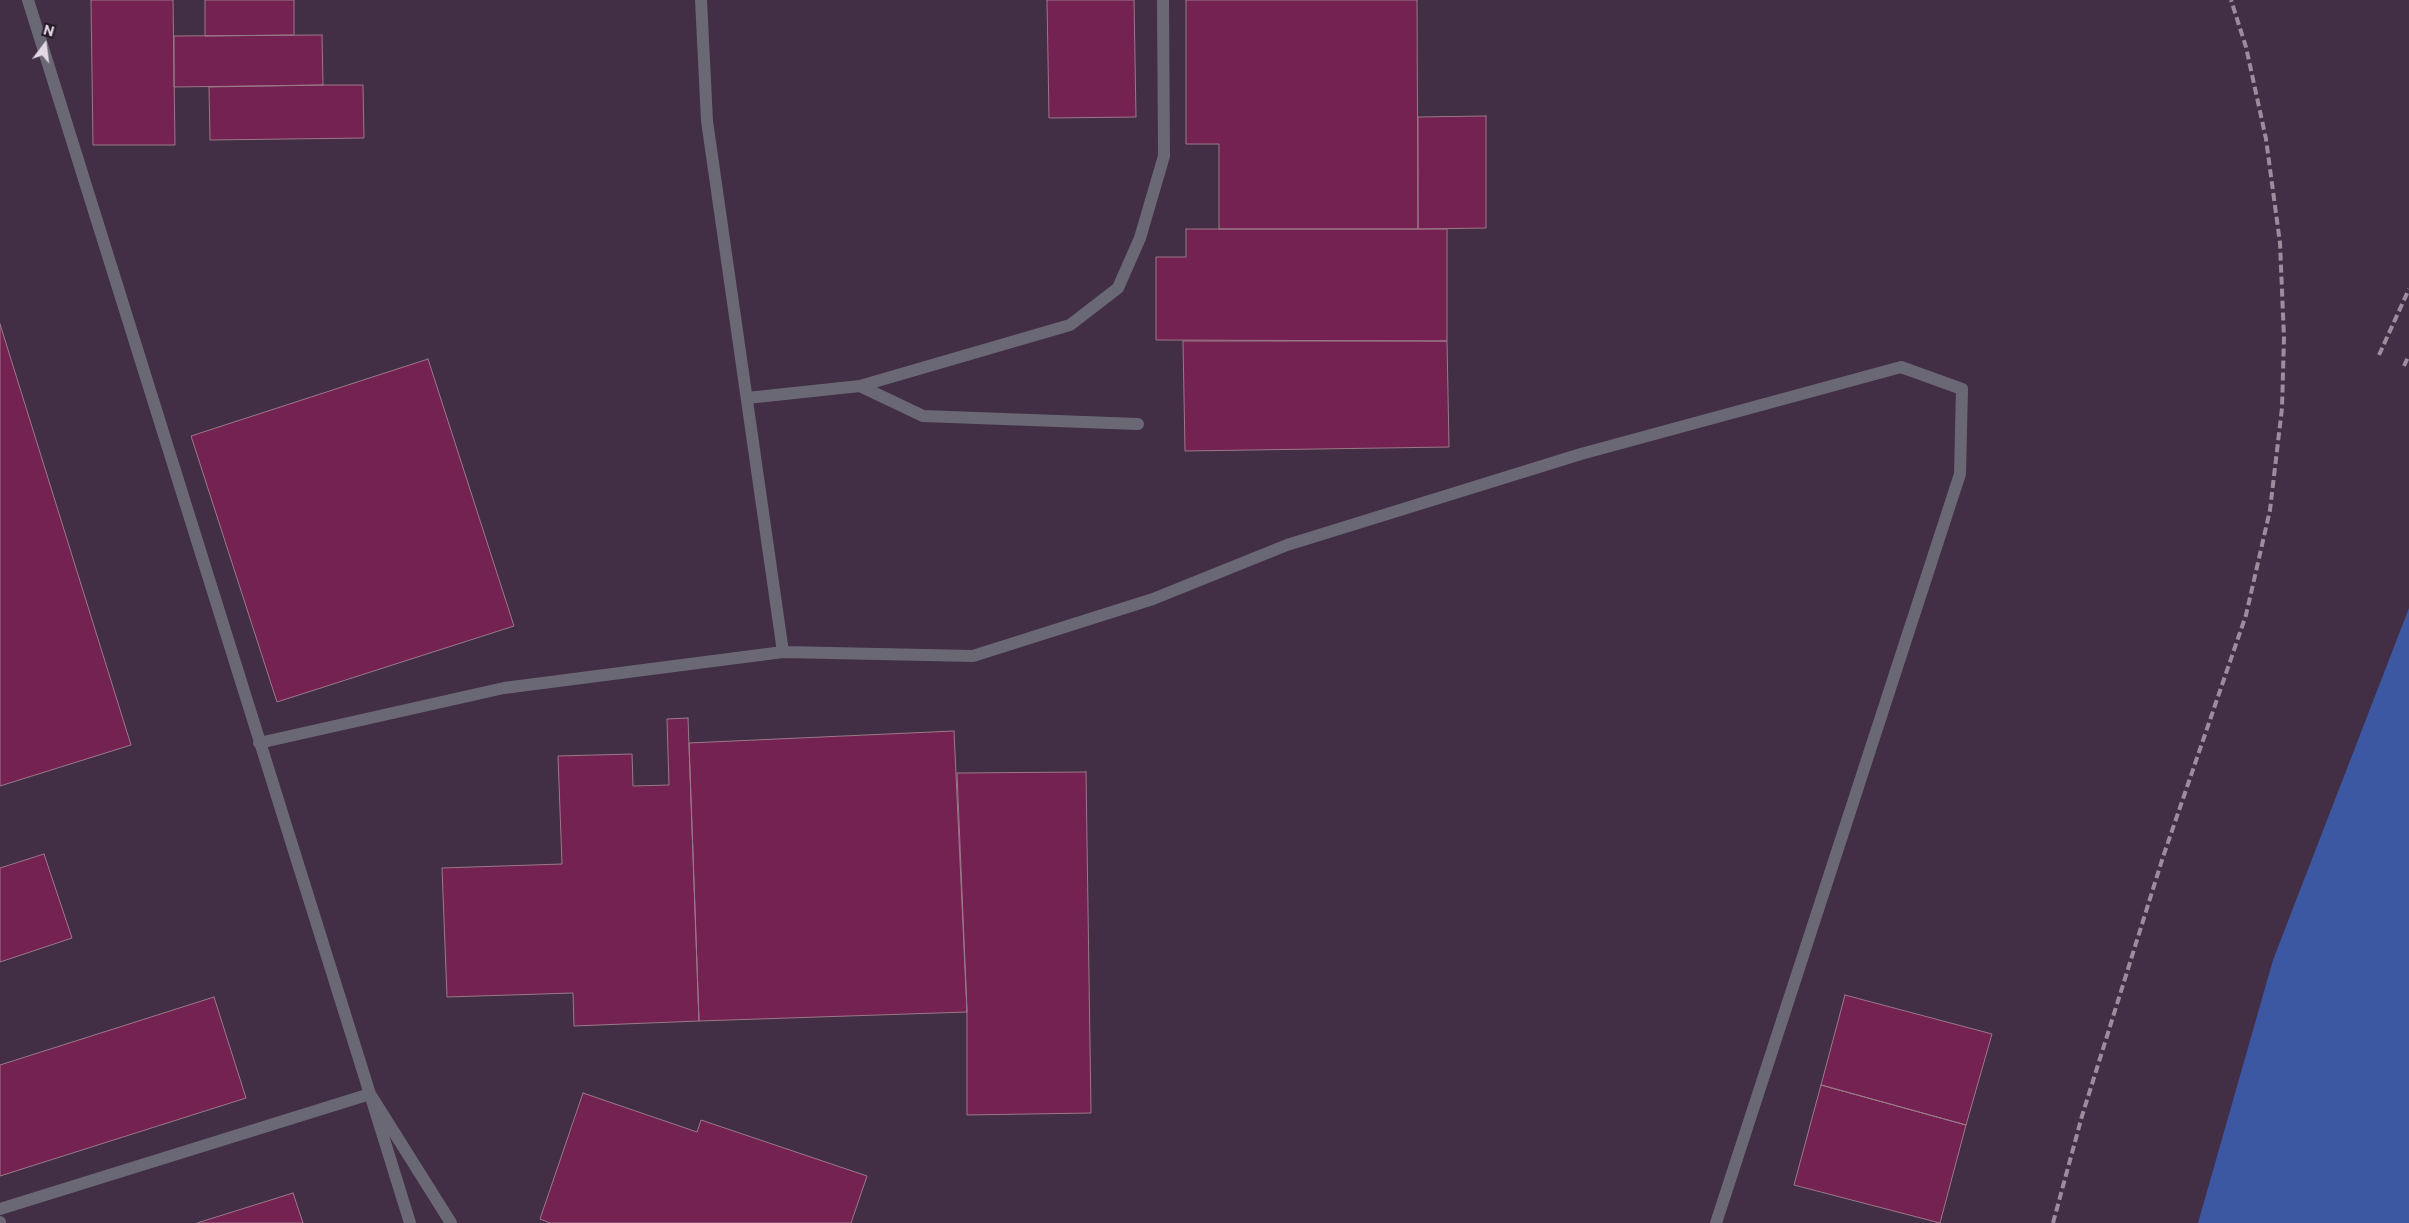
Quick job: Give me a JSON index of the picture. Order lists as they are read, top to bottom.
{
  "north": "top"
}
